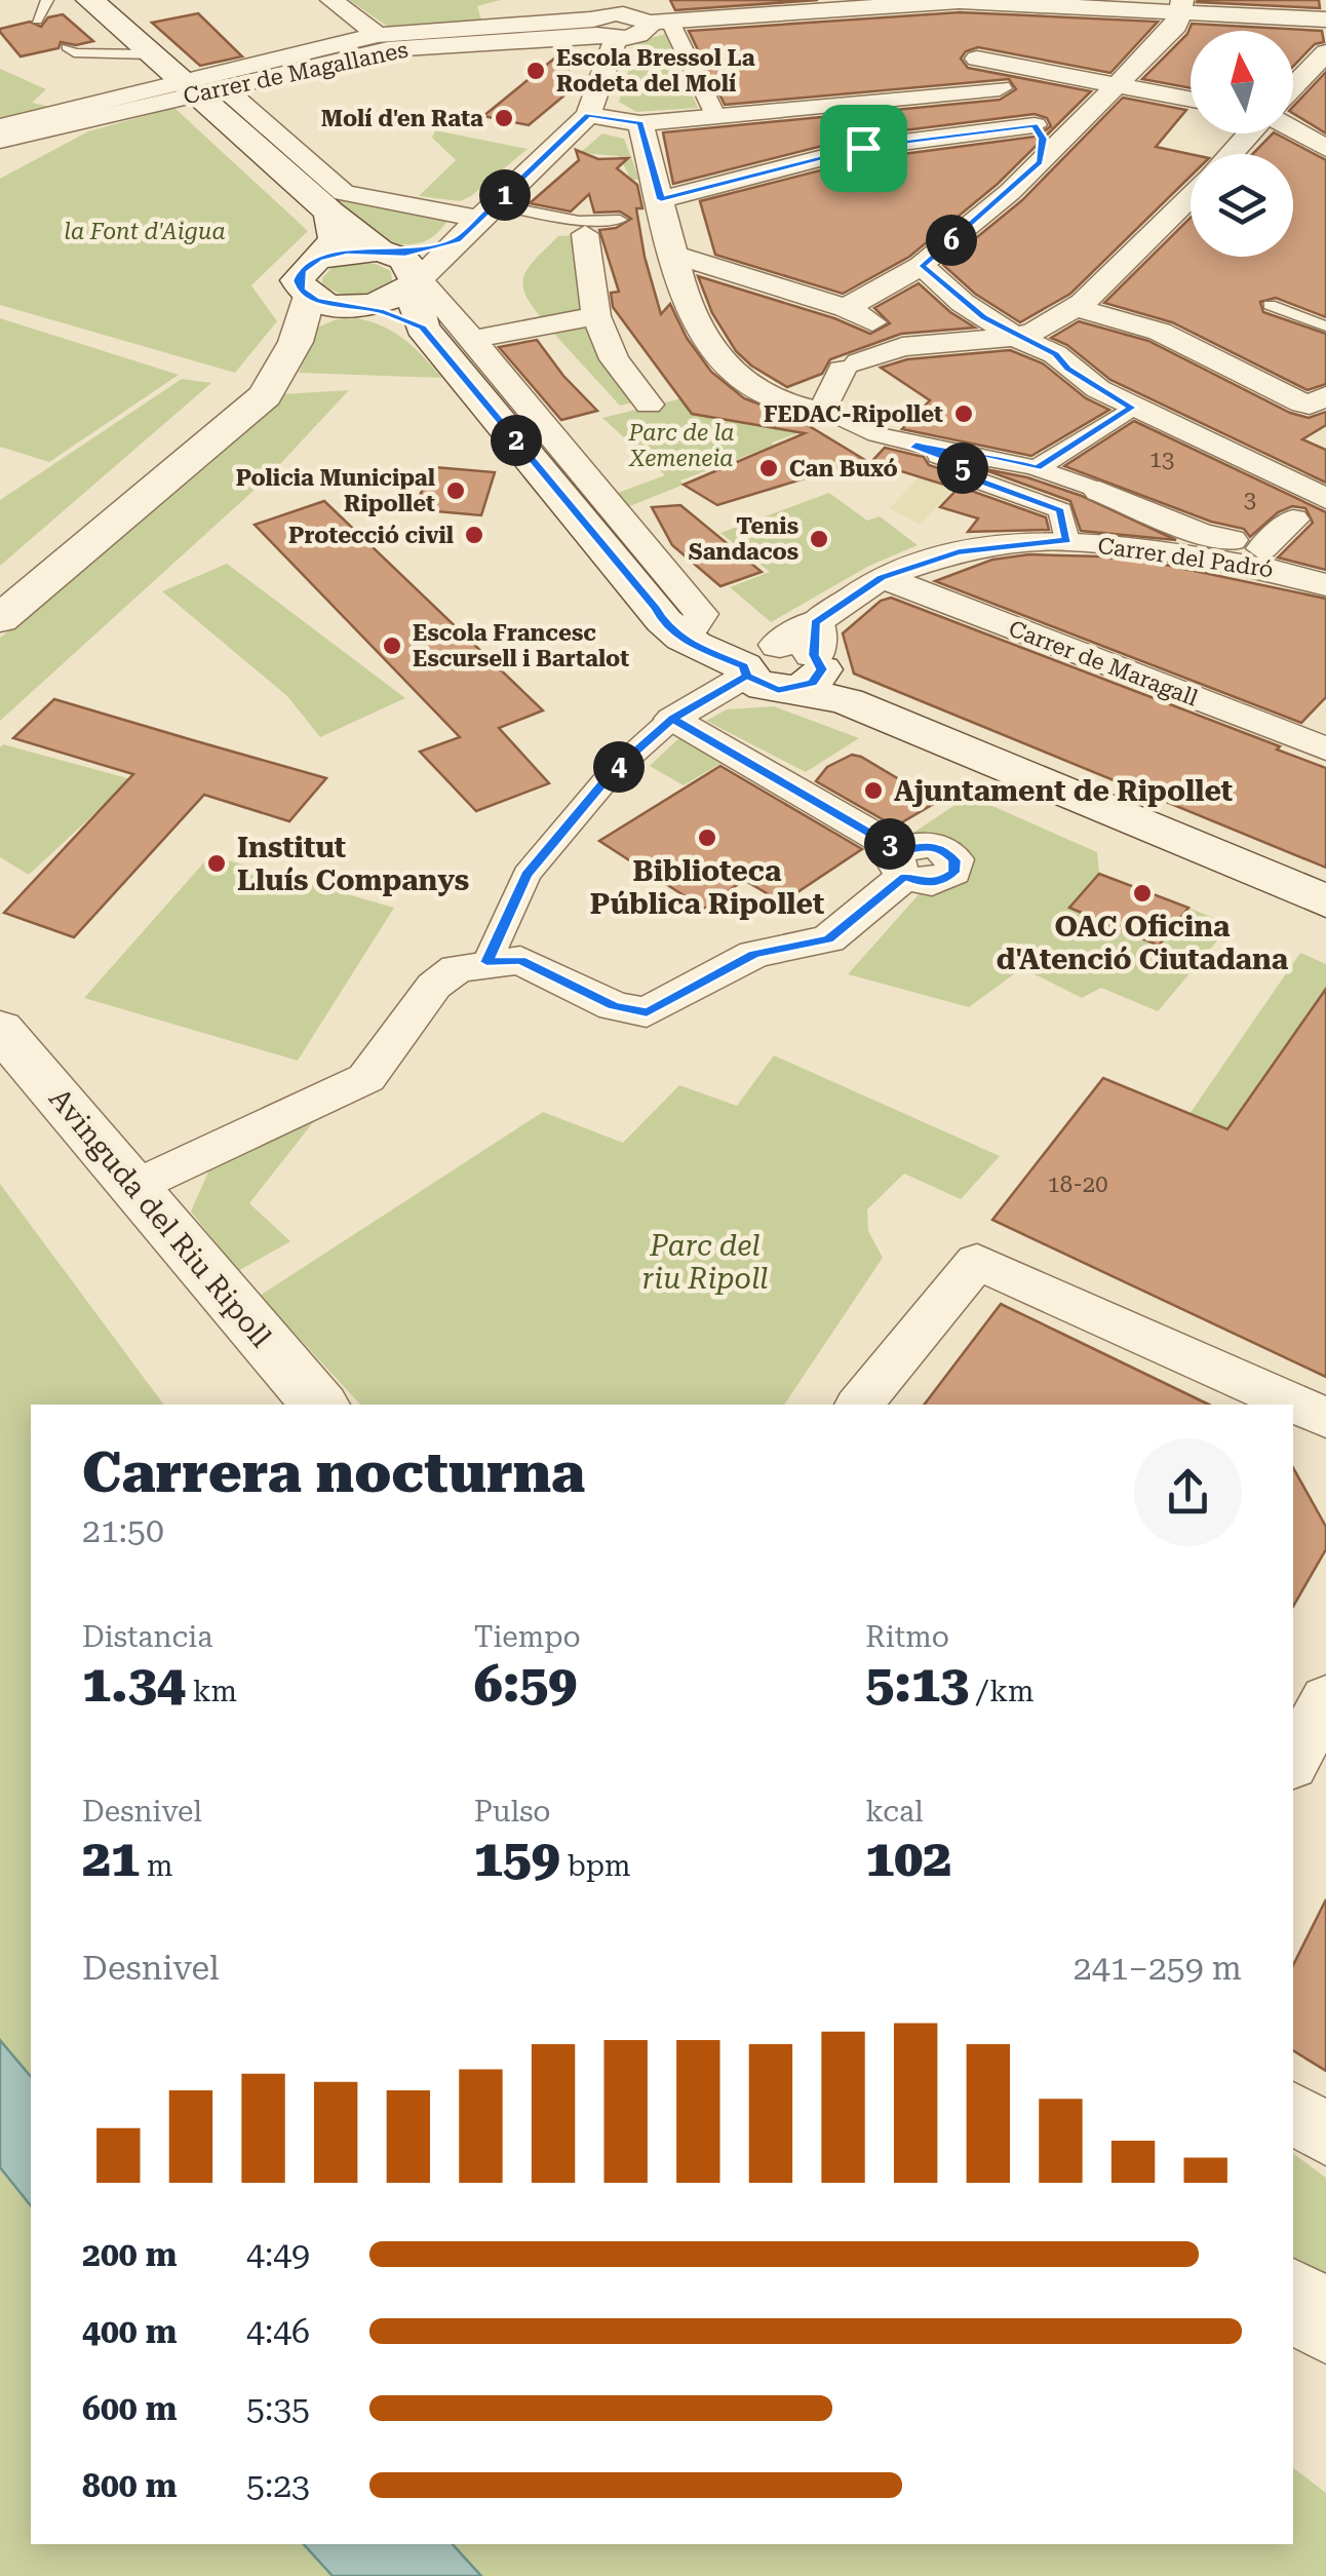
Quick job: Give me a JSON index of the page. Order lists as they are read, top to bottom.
{
  "streets": {
    "main road": ["Avinguda del Riu Ripoll"],
    "street": ["Carrer de Magallanes", "Carrer del Padró", "Carrer de Maragall"]
  },
  "crossings": [
    ["Carrer del Padró", "Carrer de Maragall"]
  ],
  "parks": ["la Font d'Aigua", "Parc de la Xemeneia", "Parc del riu Ripoll"],
  "places": [
    "Escola Bressol La Rodeta del Molí",
    "Molí d'en Rata",
    "FEDAC-Ripollet",
    "Can Buxó",
    "Policia Municipal Ripollet",
    "Protecció civil",
    "Tenis Sandacos",
    "Escola Francesc Escursell i Bartalot",
    "Ajuntament de Ripollet",
    "Biblioteca Pública Ripollet",
    "Institut Lluís Companys",
    "OAC Oficina d'Atenció Ciutadana"
  ],
  "house_numbers": ["13", "3", "18-20"],
  "north": "top",
  "page": {
    "pins": [
      "1",
      "6",
      "2",
      "5",
      "4",
      "3"
    ],
    "heading": ["Carrera nocturna", "21:50"],
    "stats": [
      ["Distancia", "1.34 km"],
      ["Tiempo", "6:59"],
      ["Ritmo", "5:13 /km"],
      ["Desnivel", "21 m"],
      ["Pulso", "159 bpm"],
      ["kcal", "102"]
    ],
    "chart": ["Desnivel", "241–259 m"],
    "list": [
      {
        "name": "200 m",
        "note": "4:49"
      },
      {
        "name": "400 m",
        "note": "4:46"
      },
      {
        "name": "600 m",
        "note": "5:35"
      },
      {
        "name": "800 m",
        "note": "5:23"
      }
    ]
  }
}
